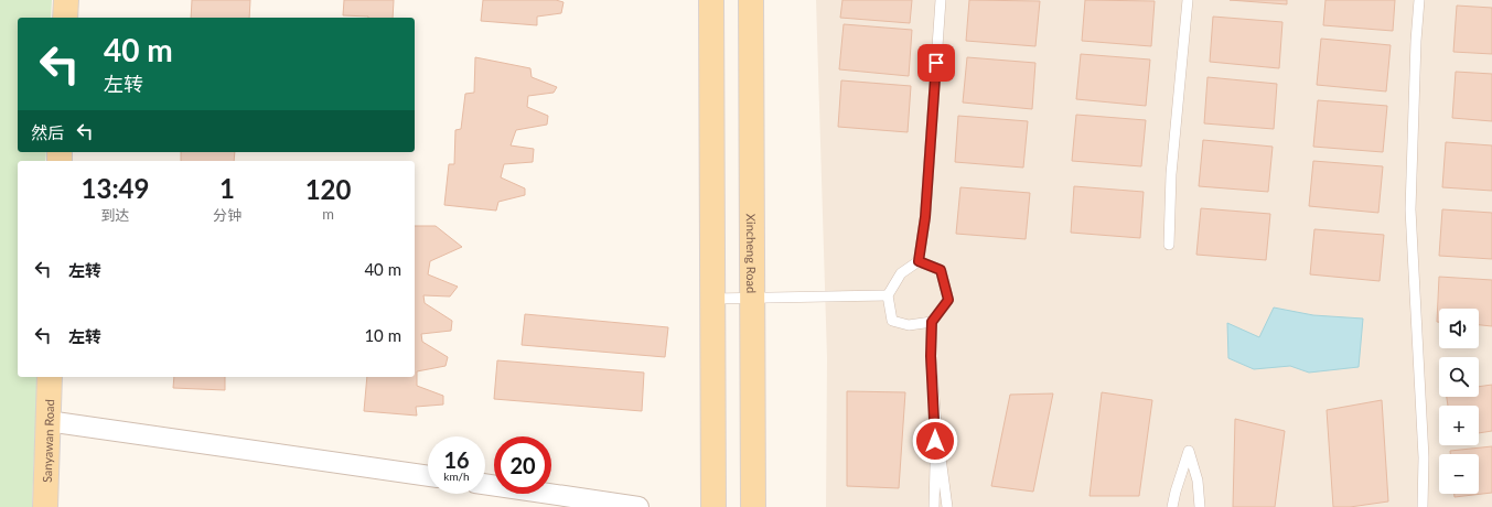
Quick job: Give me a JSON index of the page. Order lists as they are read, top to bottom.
{
  "streets": {
    "main road": ["Xincheng Road", "Sanyawan Road"]
  },
  "page": {
    "turn": ["40 m", "左转"],
    "then": "然后",
    "eta": [
      "13:49",
      "到达",
      "1",
      "分钟",
      "120",
      "m"
    ],
    "list": [
      {
        "name": "左转",
        "value": "40 m"
      },
      {
        "name": "左转",
        "value": "10 m"
      }
    ],
    "map_buttons": ["+", "−"],
    "speed": "16 km/h",
    "limit": "20"
  }
}
